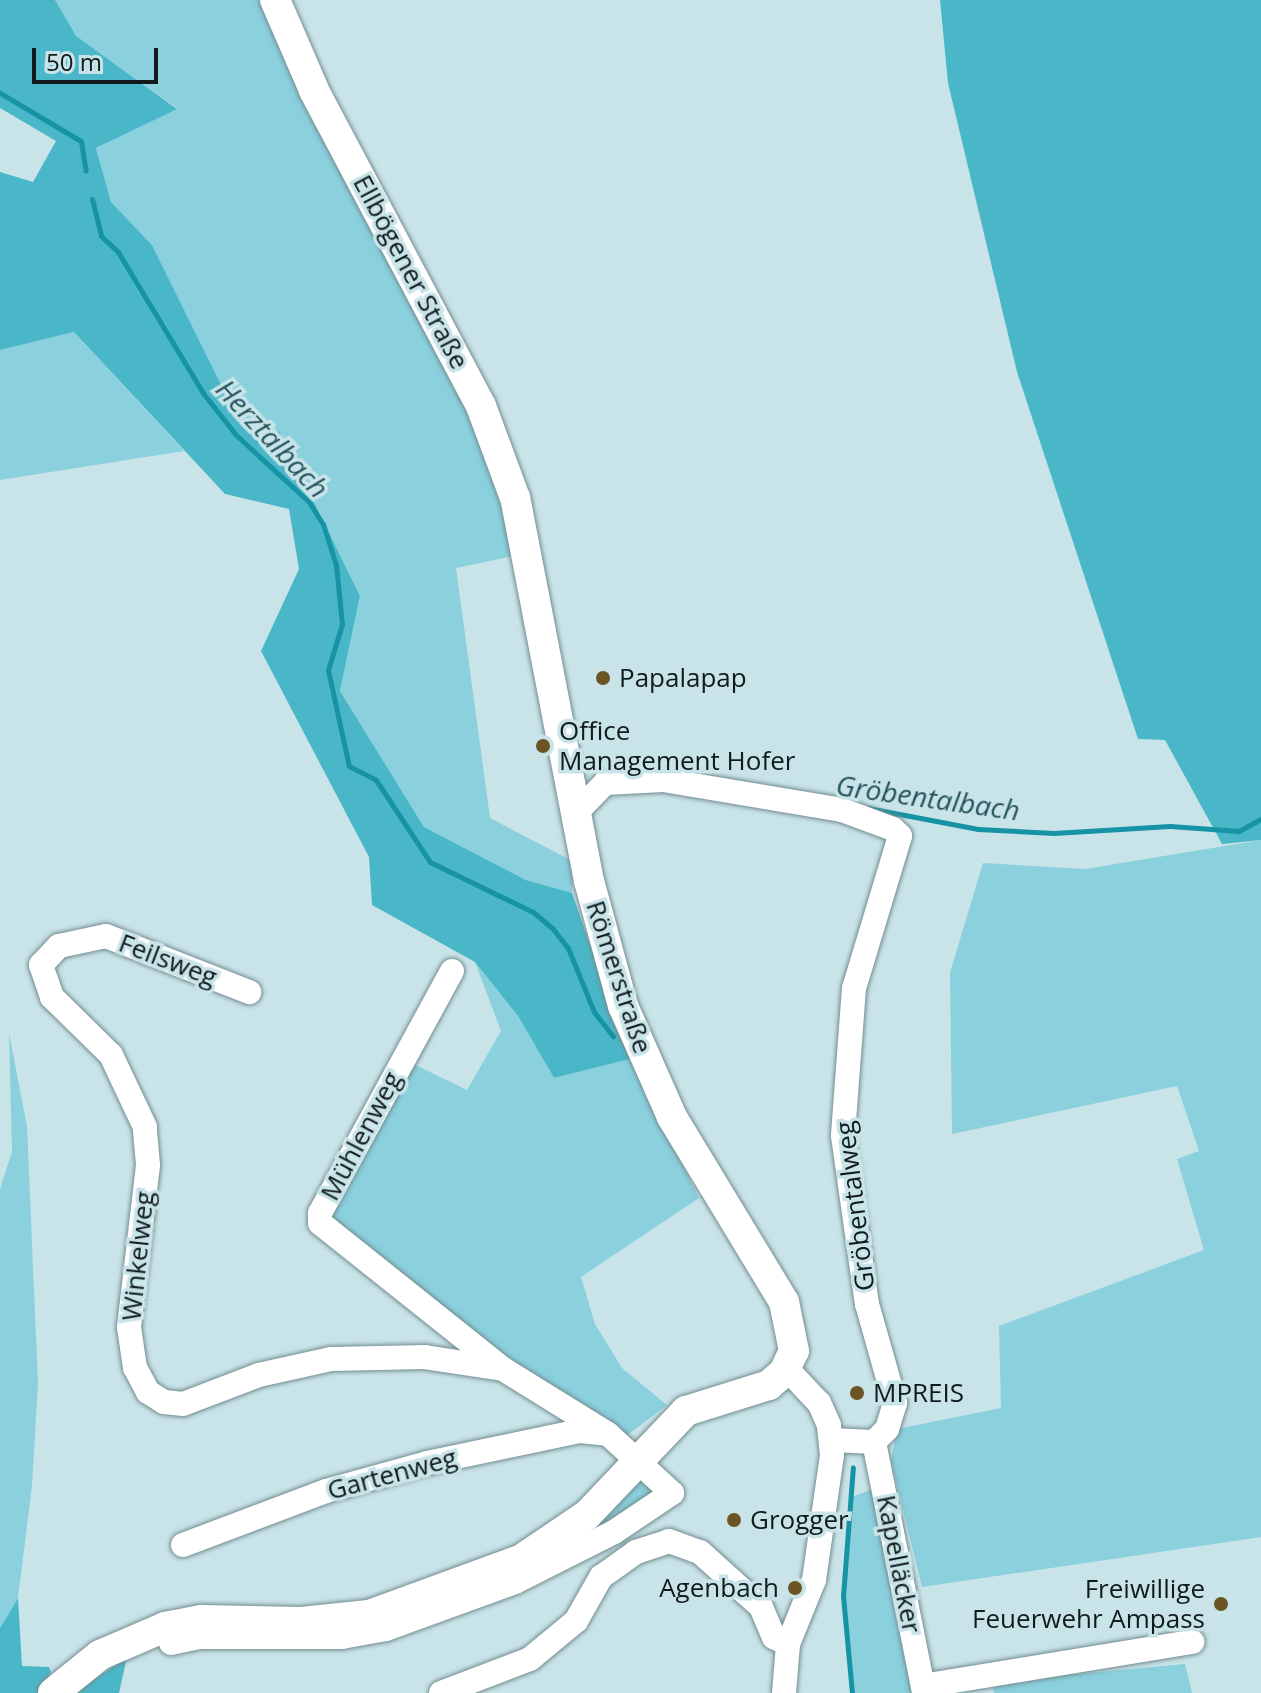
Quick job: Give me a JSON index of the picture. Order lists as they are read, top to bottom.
{
  "streets": {
    "main road": ["Ellbögener Straße", "Römerstraße"],
    "street": [
      "Feilsweg",
      "Mühlenweg",
      "Gröbentalweg",
      "Winkelweg",
      "Gartenweg",
      "Kapelläcker"
    ]
  },
  "crossings": [
    ["Ellbögener Straße", "Römerstraße"],
    ["Feilsweg", "Winkelweg"],
    ["Römerstraße", "Gröbentalweg"],
    ["Mühlenweg", "Winkelweg"],
    ["Gröbentalweg", "Kapelläcker"],
    ["Winkelweg", "Gartenweg"]
  ],
  "water": ["Herztalbach", "Gröbentalbach"],
  "places": [
    "Papalapap",
    "Office Management Hofer",
    "MPREIS",
    "Grogger",
    "Agenbach",
    "Freiwillige Feuerwehr Ampass"
  ],
  "scale_bar": "50 m"
}
